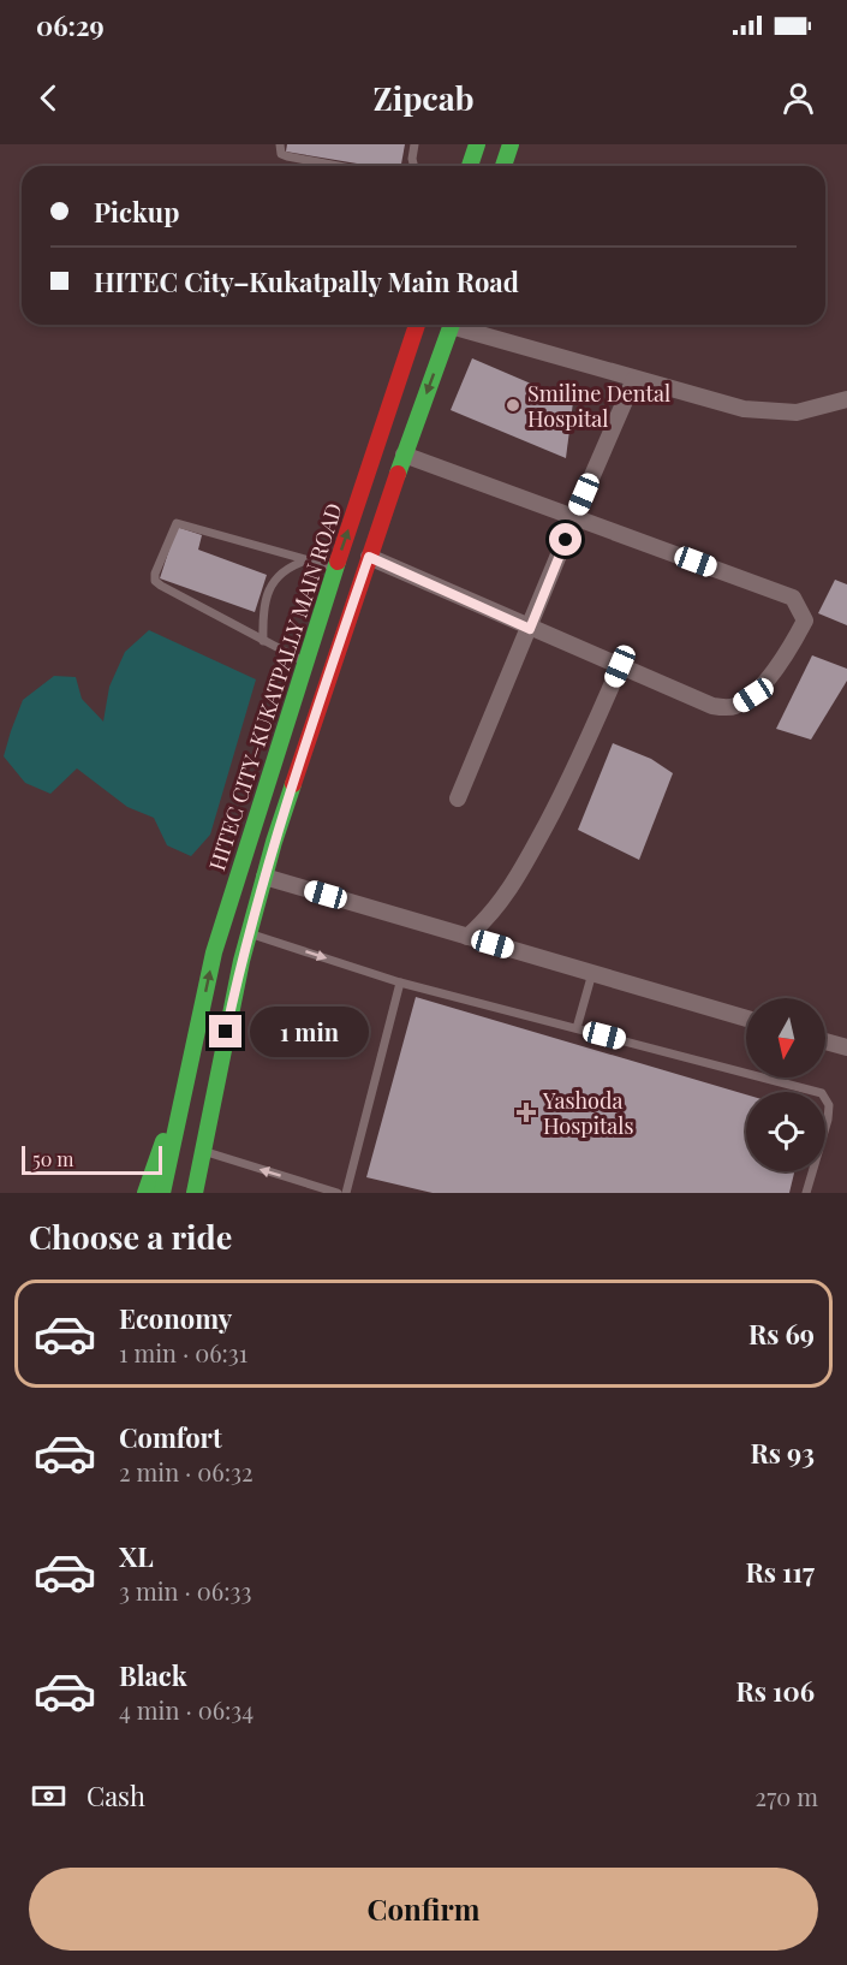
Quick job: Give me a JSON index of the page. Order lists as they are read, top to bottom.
{
  "streets": {
    "main road": ["HITEC CITY–KUKATPALLY MAIN ROAD"]
  },
  "places": {
    "other": ["Smiline Dental Hospital"],
    "health": ["Yashoda Hospitals"]
  },
  "scale_bar": "50 m",
  "north": "bottom",
  "page": {
    "status": "06:29",
    "header": "Zipcab",
    "banner": ["Pickup", "HITEC City–Kukatpally Main Road"],
    "bubble": "1 min",
    "scale": "50 m",
    "heading": "Choose a ride",
    "list": [
      {
        "name": "Economy",
        "note": "1 min · 06:31",
        "value": "Rs 69"
      },
      {
        "name": "Comfort",
        "note": "2 min · 06:32",
        "value": "Rs 93"
      },
      {
        "name": "XL",
        "note": "3 min · 06:33",
        "value": "Rs 117"
      },
      {
        "name": "Black",
        "note": "4 min · 06:34",
        "value": "Rs 106"
      }
    ],
    "pay": ["Cash", "270 m"],
    "buttons": "Confirm"
  }
}
